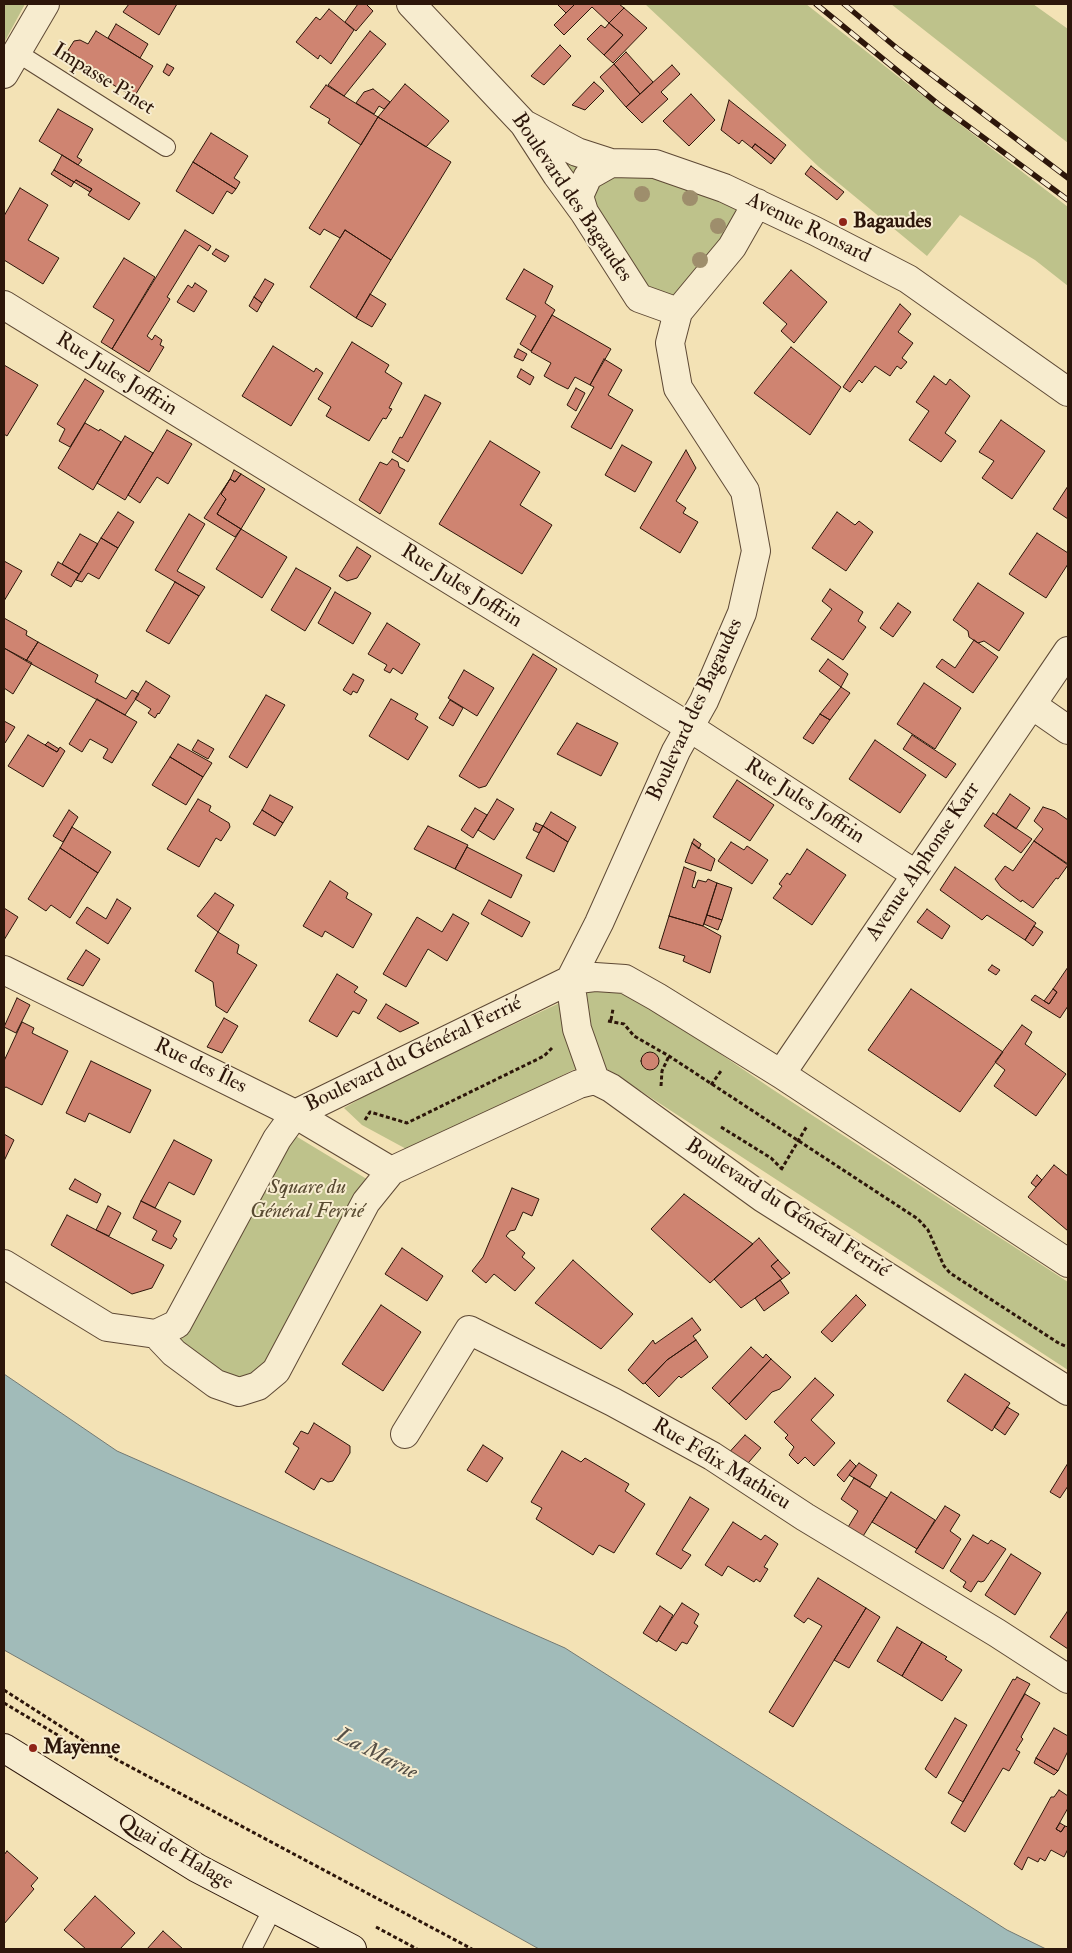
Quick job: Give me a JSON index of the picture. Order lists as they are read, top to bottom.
{
  "streets": {
    "street": [
      "Boulevard des Bagaudes",
      "Avenue Ronsard",
      "Rue Jules Joffrin",
      "Avenue Alphonse Karr",
      "Boulevard du Général Ferrié",
      "Rue des Îles",
      "Rue Félix Mathieu",
      "Quai de Halage"
    ],
    "lane": ["Impasse Pinet"]
  },
  "crossings": [
    ["Boulevard des Bagaudes", "Avenue Ronsard"],
    ["Boulevard des Bagaudes", "Rue Jules Joffrin"],
    ["Boulevard des Bagaudes", "Boulevard du Général Ferrié"],
    ["Rue Jules Joffrin", "Avenue Alphonse Karr"],
    ["Avenue Alphonse Karr", "Boulevard du Général Ferrié"],
    ["Boulevard du Général Ferrié", "Rue des Îles"]
  ],
  "water": ["La Marne"],
  "parks": ["Square du Général Ferrié"],
  "places": ["Bagaudes", "Mayenne"]
}
